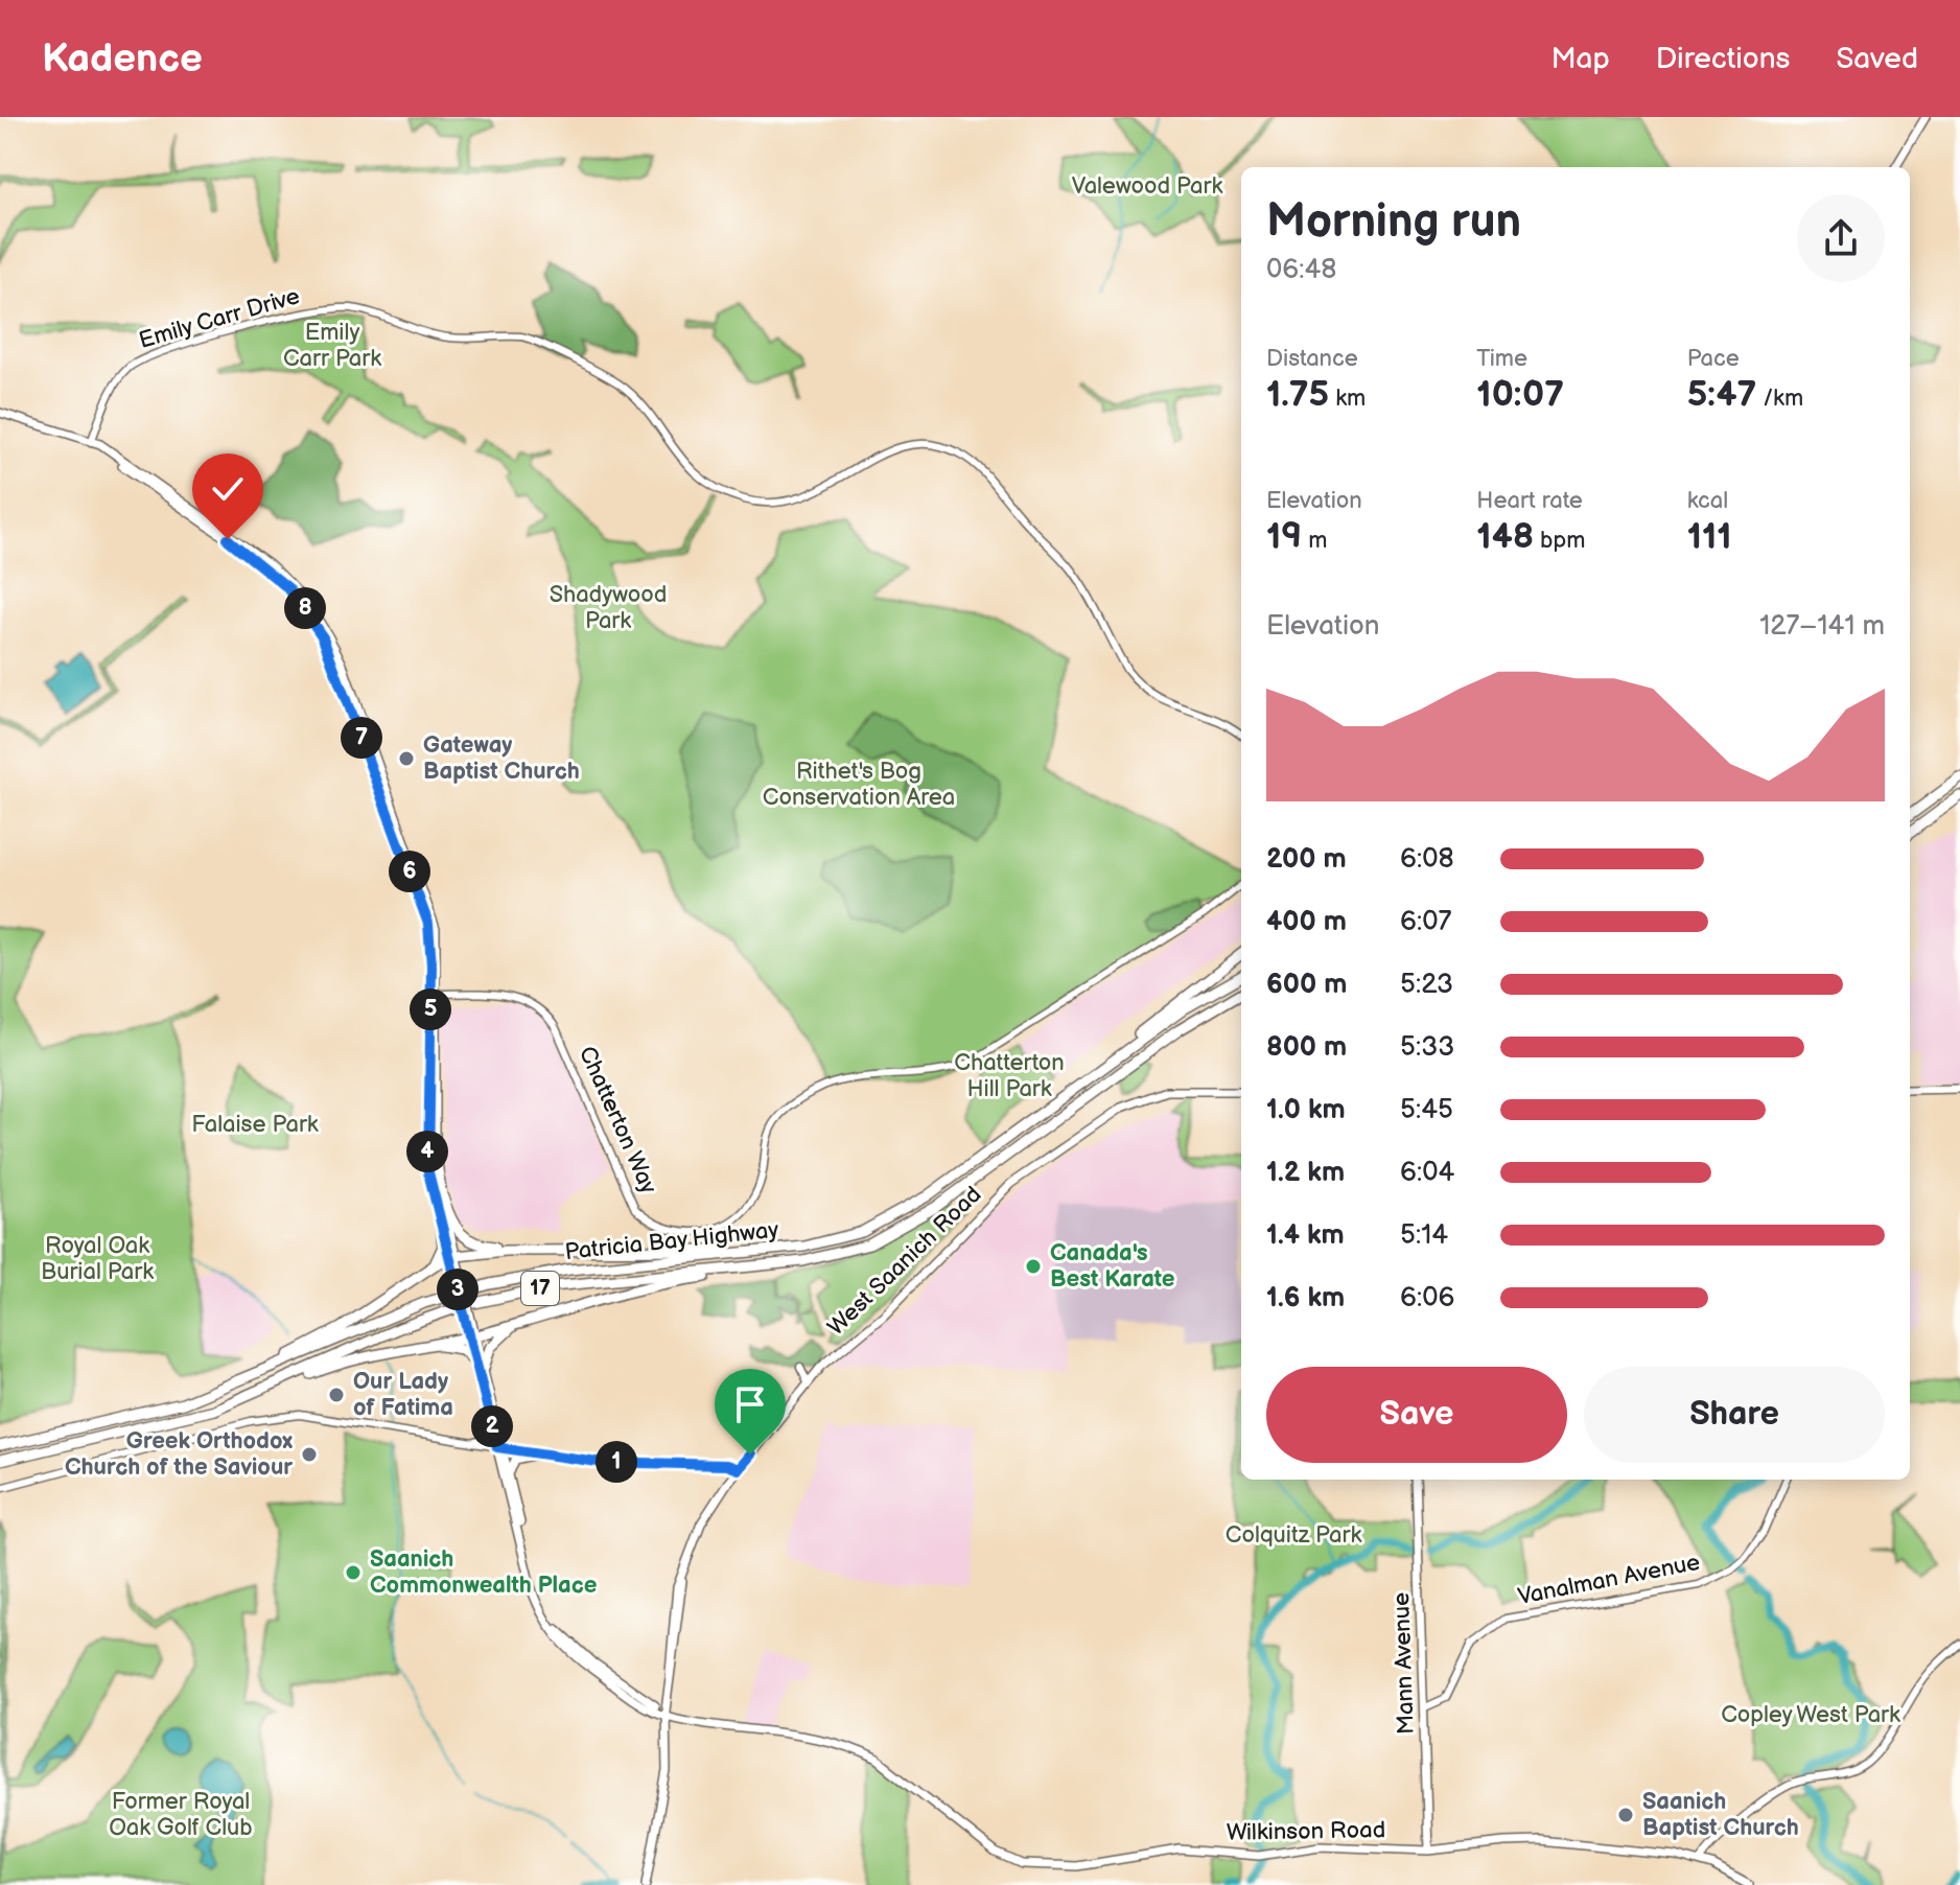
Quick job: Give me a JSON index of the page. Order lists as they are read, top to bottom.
{
  "streets": {
    "highway": ["Patricia Bay Highway", "17"],
    "main road": ["West Saanich Road", "Mann Avenue", "Wilkinson Road"],
    "street": ["Emily Carr Drive", "Chatterton Way", "Vanalman Avenue"]
  },
  "crossings": [
    ["West Saanich Road", "Wilkinson Road"],
    ["Vanalman Avenue", "Mann Avenue"],
    ["Mann Avenue", "Wilkinson Road"]
  ],
  "parks": [
    "Valewood Park",
    "Emily Carr Park",
    "Shadywood Park",
    "Rithet's Bog Conservation Area",
    "Chatterton Hill Park",
    "Falaise Park",
    "Royal Oak Burial Park",
    "Colquitz Park",
    "Copley West Park",
    "Former Royal Oak Golf Club"
  ],
  "places": [
    "Gateway Baptist Church",
    "Canada's Best Karate",
    "Our Lady of Fatima",
    "Greek Orthodox Church of the Saviour",
    "Saanich Commonwealth Place",
    "Saanich Baptist Church"
  ],
  "page": {
    "header": "Kadence",
    "nav": ["Map", "Directions", "Saved"],
    "heading": ["Morning run", "06:48"],
    "stats": [
      ["Distance", "1.75 km"],
      ["Time", "10:07"],
      ["Pace", "5:47 /km"],
      ["Elevation", "19 m"],
      ["Heart rate", "148 bpm"],
      ["kcal", "111"]
    ],
    "pins": [
      "8",
      "7",
      "6",
      "5",
      "4",
      "3",
      "2",
      "1"
    ],
    "chart": ["Elevation", "127–141 m"],
    "list": [
      {
        "name": "200 m",
        "note": "6:08"
      },
      {
        "name": "400 m",
        "note": "6:07"
      },
      {
        "name": "600 m",
        "note": "5:23"
      },
      {
        "name": "800 m",
        "note": "5:33"
      },
      {
        "name": "1.0 km",
        "note": "5:45"
      },
      {
        "name": "1.2 km",
        "note": "6:04"
      },
      {
        "name": "1.4 km",
        "note": "5:14"
      },
      {
        "name": "1.6 km",
        "note": "6:06"
      }
    ],
    "buttons": ["Save", "Share"]
  }
}
